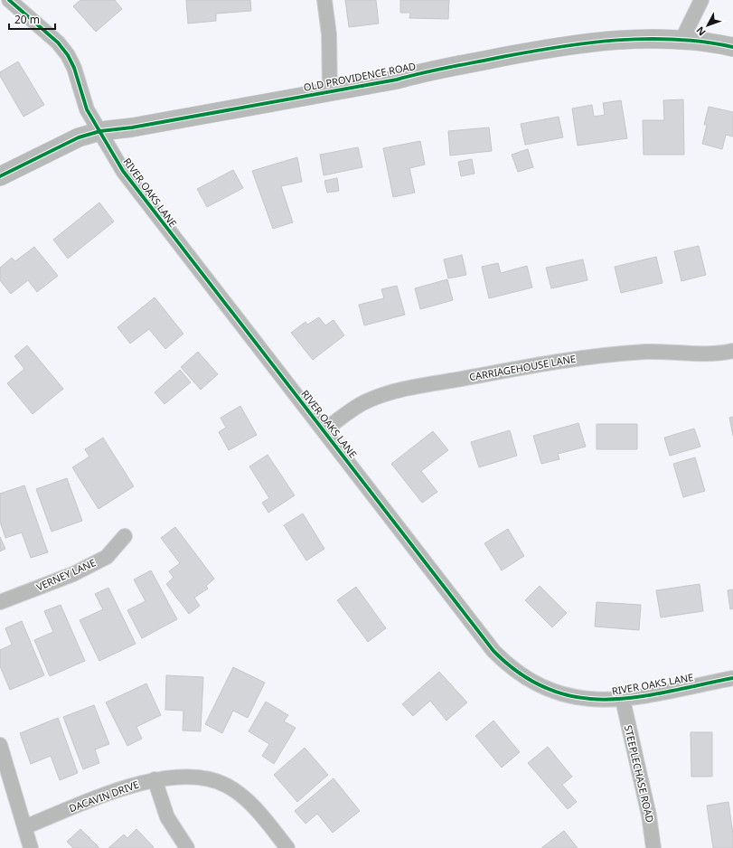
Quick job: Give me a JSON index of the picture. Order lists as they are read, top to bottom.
{
  "streets": {
    "street": [
      "OLD PROVIDENCE ROAD",
      "RIVER OAKS LANE",
      "CARRIAGEHOUSE LANE",
      "VERNEY LANE",
      "STEEPLECHASE ROAD",
      "DACAVIN DRIVE"
    ]
  },
  "crossings": [
    ["OLD PROVIDENCE ROAD", "RIVER OAKS LANE"],
    ["RIVER OAKS LANE", "CARRIAGEHOUSE LANE"],
    ["RIVER OAKS LANE", "STEEPLECHASE ROAD"]
  ],
  "scale_bar": "20 m",
  "north": "bottom left"
}
